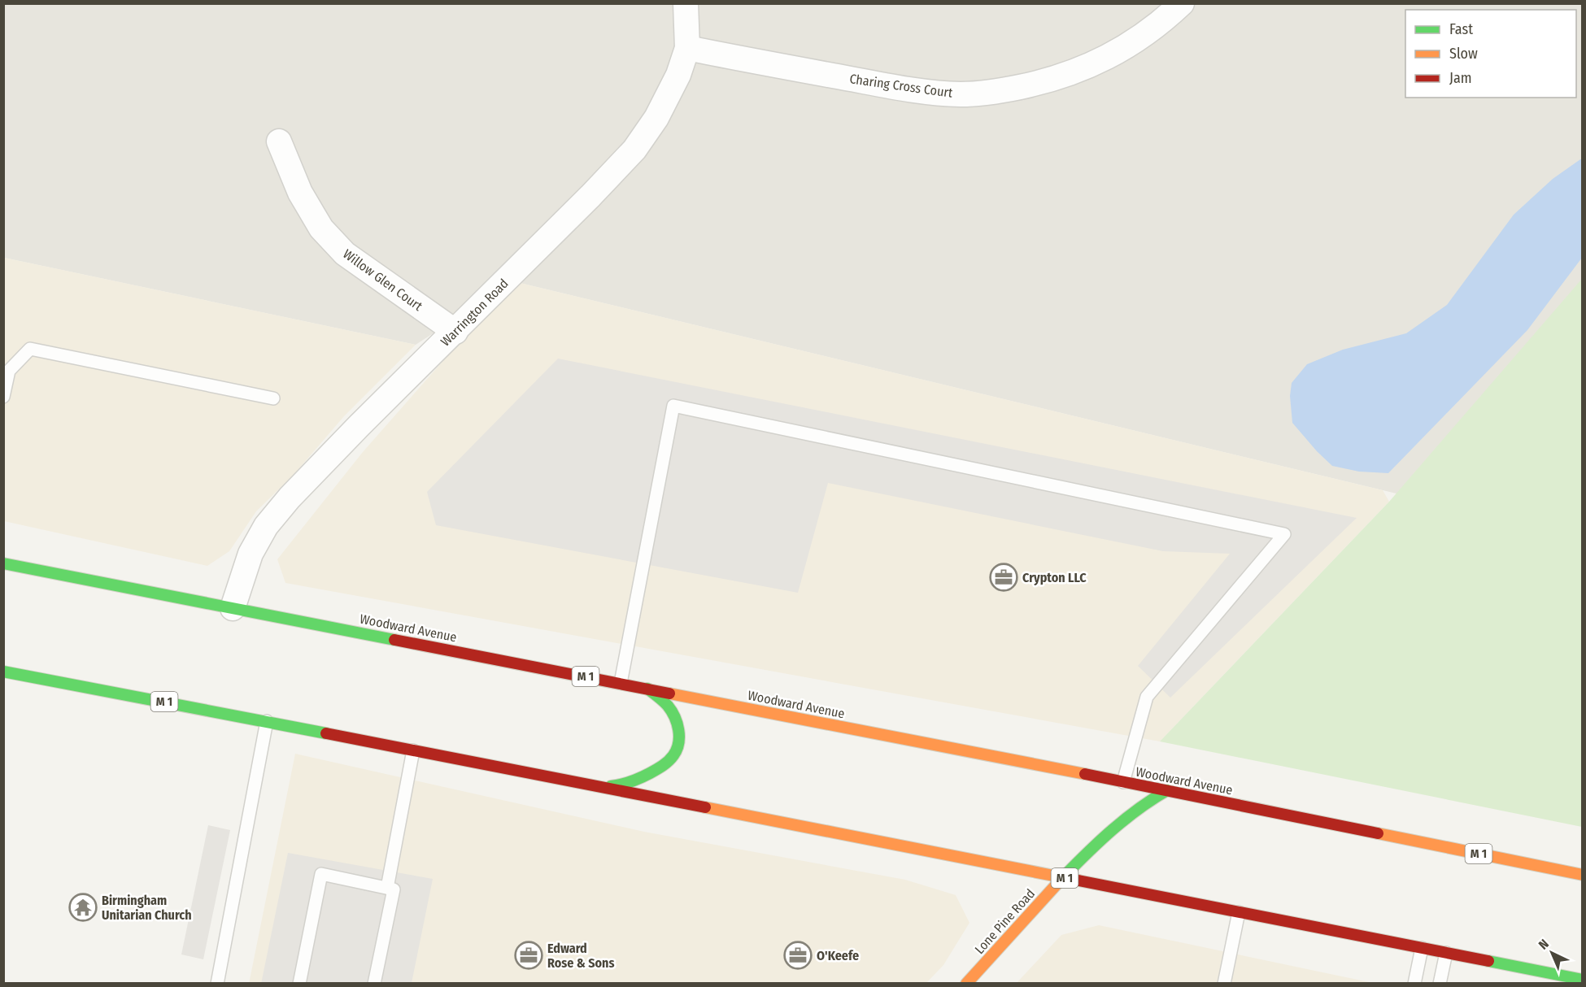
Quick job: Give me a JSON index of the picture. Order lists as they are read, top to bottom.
{
  "streets": {
    "main road": ["Woodward Avenue", "M 1", "Lone Pine Road"],
    "street": ["Charing Cross Court", "Willow Glen Court", "Warrington Road"]
  },
  "crossings": [
    ["Charing Cross Court", "Warrington Road"],
    ["Willow Glen Court", "Warrington Road"],
    ["Warrington Road", "Woodward Avenue"],
    ["Woodward Avenue", "Lone Pine Road"],
    ["M 1", "Lone Pine Road"]
  ],
  "places": {
    "office": ["Crypton LLC", "Edward Rose & Sons", "O'Keefe"],
    "temple": ["Birmingham Unitarian Church"]
  },
  "legend": ["Fast", "Slow", "Jam"],
  "north": "top left"
}
